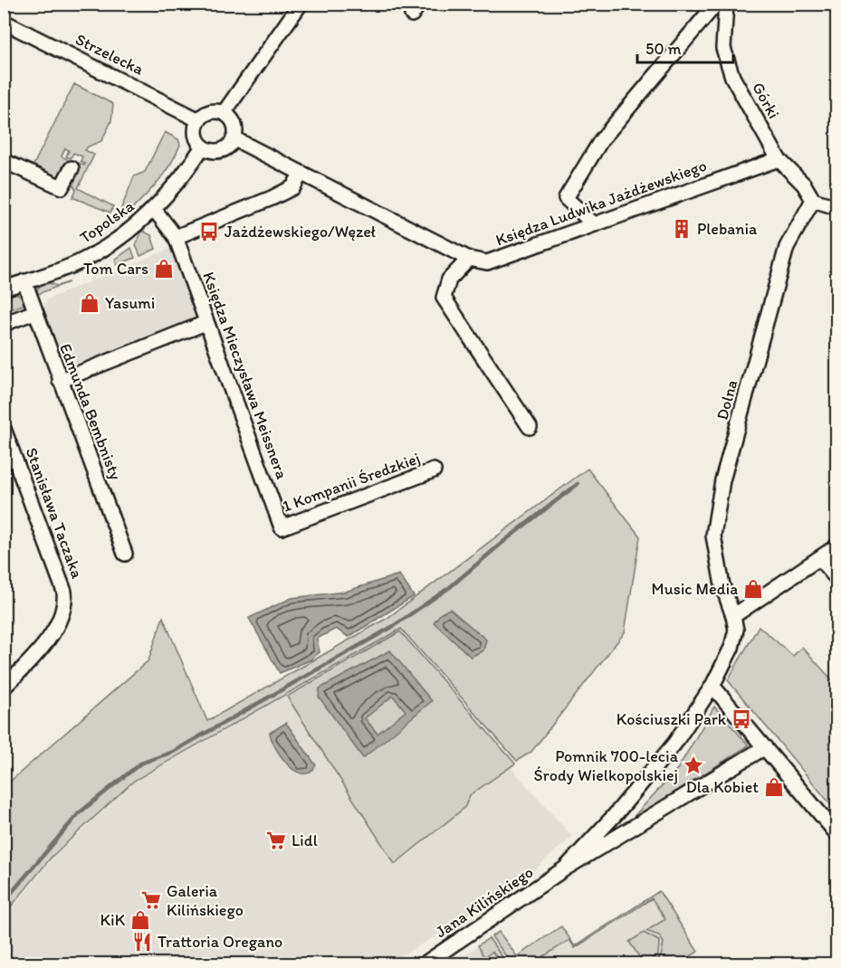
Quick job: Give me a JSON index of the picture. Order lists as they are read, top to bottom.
{
  "streets": {
    "street": [
      "Strzelecka",
      "Górki",
      "Księdza Ludwika Jażdżewskiego",
      "Topolska",
      "Księdza Mieczysława Meissnera",
      "Dolna",
      "Edmunda Bembnisty",
      "1 Kompanii Średzkiej",
      "Stanisława Taczaka",
      "Jana Kilińskiego"
    ]
  },
  "crossings": [
    ["Strzelecka", "Księdza Ludwika Jażdżewskiego"],
    ["Strzelecka", "Topolska"],
    ["Górki", "Księdza Ludwika Jażdżewskiego"],
    ["Górki", "Dolna"],
    ["Księdza Ludwika Jażdżewskiego", "Topolska"],
    ["Topolska", "Księdza Mieczysława Meissnera"],
    ["Topolska", "Edmunda Bembnisty"],
    ["Księdza Mieczysława Meissnera", "1 Kompanii Średzkiej"],
    ["Dolna", "Jana Kilińskiego"]
  ],
  "places": {
    "building": ["Plebania"],
    "bus stop": ["Jażdżewskiego/Węzeł", "Kościuszki Park"],
    "shop": [
      "Tom Cars",
      "Yasumi",
      "Music Media",
      "Dla Kobiet",
      "KiK"
    ],
    "place": ["Pomnik 700-lecia Środy Wielkopolskiej"],
    "supermarket": ["Lidl", "Galeria Kilińskiego"],
    "restaurant": ["Trattoria Oregano"]
  },
  "scale_bar": "50 m"
}
